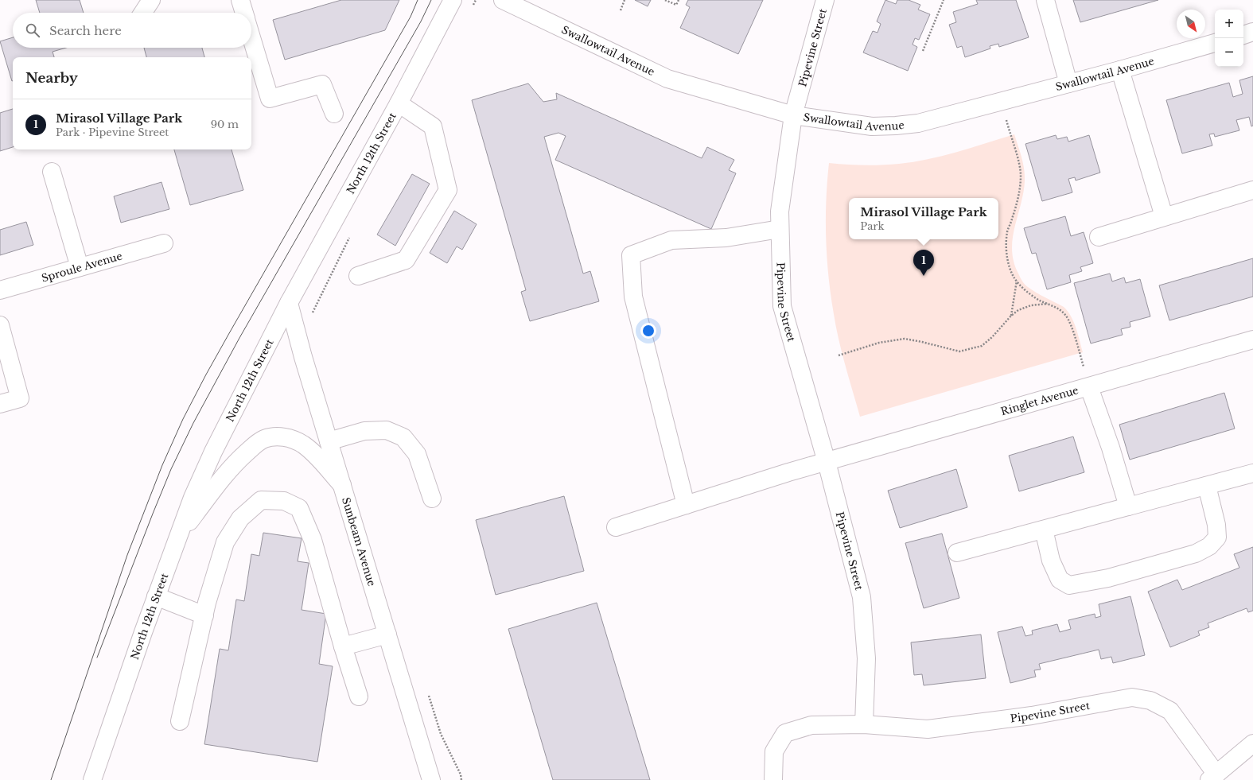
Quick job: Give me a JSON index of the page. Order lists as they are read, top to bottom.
{
  "streets": {
    "street": [
      "Pipevine Street",
      "Swallowtail Avenue",
      "North 12th Street",
      "Sproule Avenue",
      "Ringlet Avenue",
      "Sunbeam Avenue"
    ]
  },
  "crossings": [
    ["Pipevine Street", "Swallowtail Avenue"],
    ["Pipevine Street", "Ringlet Avenue"],
    ["North 12th Street", "Sunbeam Avenue"]
  ],
  "north": "bottom right",
  "page": {
    "map_buttons": ["+", "−"],
    "search": "Search here",
    "heading": "Nearby",
    "list": [
      {
        "mark": "1",
        "name": "Mirasol Village Park",
        "note": "Park · Pipevine Street",
        "value": "90 m"
      }
    ],
    "popup": ["Mirasol Village Park", "Park"],
    "pins": "1"
  }
}
